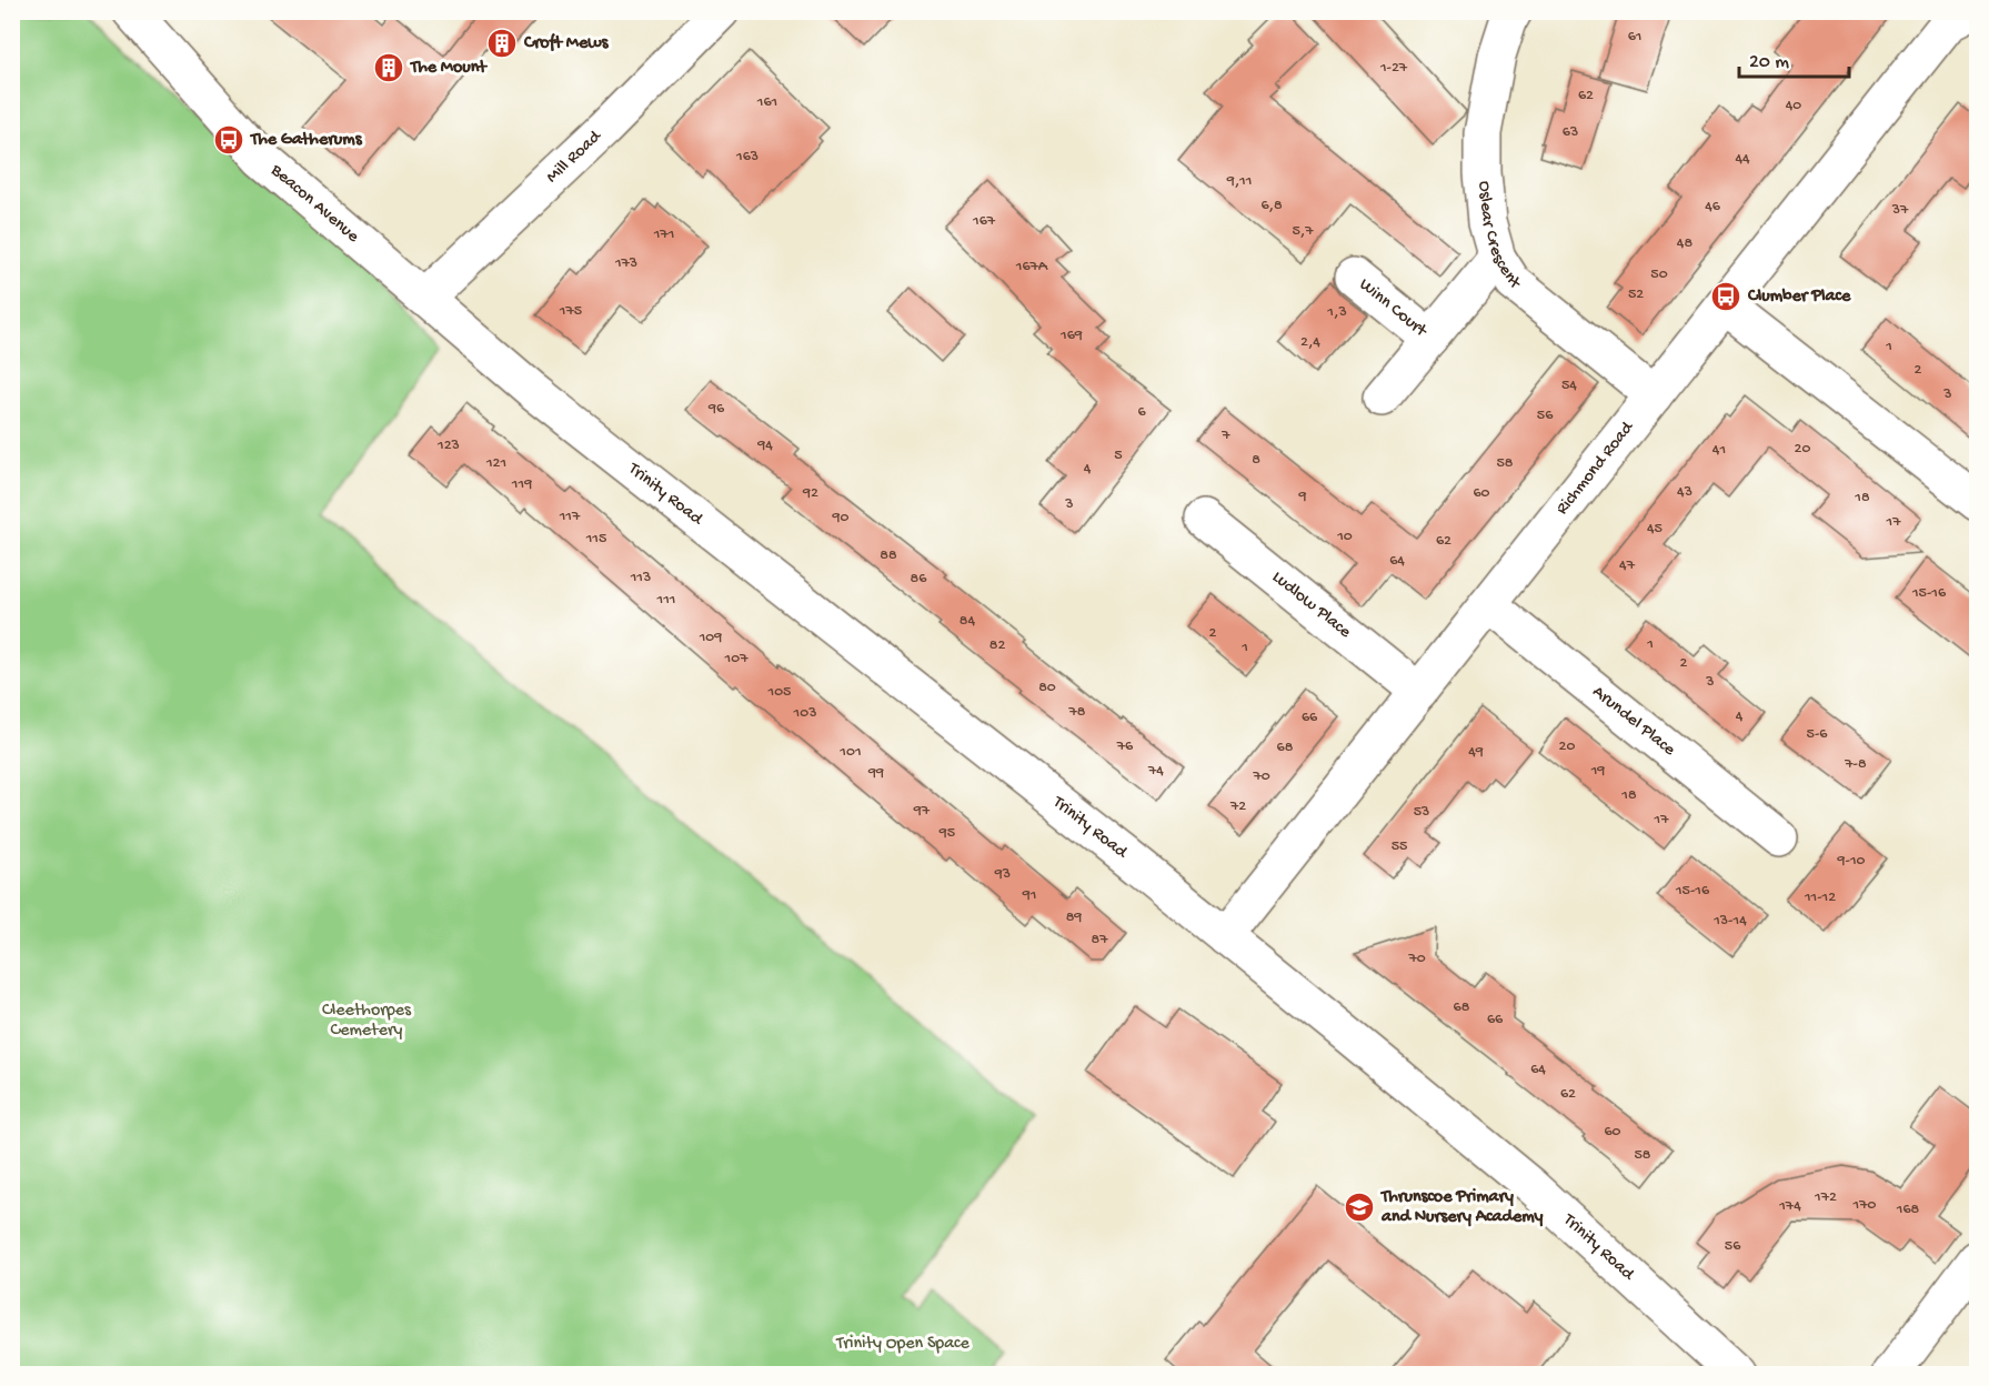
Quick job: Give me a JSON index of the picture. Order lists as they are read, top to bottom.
{
  "streets": {
    "street": [
      "Mill Road",
      "Beacon Avenue",
      "Oslear Crescent",
      "Winn Court",
      "Richmond Road",
      "Trinity Road",
      "Ludlow Place",
      "Arundel Place"
    ]
  },
  "crossings": [
    ["Mill Road", "Beacon Avenue"],
    ["Mill Road", "Trinity Road"],
    ["Beacon Avenue", "Trinity Road"],
    ["Oslear Crescent", "Winn Court"],
    ["Oslear Crescent", "Richmond Road"],
    ["Richmond Road", "Trinity Road"],
    ["Richmond Road", "Ludlow Place"],
    ["Richmond Road", "Arundel Place"]
  ],
  "parks": ["Cleethorpes Cemetery", "Trinity Open Space"],
  "places": {
    "building": ["Croft Mews", "The Mount"],
    "bus stop": ["The Gatherums", "Clumber Place"],
    "school or university": ["Thrunscoe Primary and Nursery Academy"]
  },
  "house_numbers": [
    "61",
    "1-27",
    "62",
    "161",
    "40",
    "63",
    "163",
    "44",
    "9,11",
    "6,8",
    "46",
    "37",
    "167",
    "5,7",
    "171",
    "48",
    "173",
    "167A",
    "50",
    "52",
    "175",
    "1,3",
    "169",
    "2,4",
    "1",
    "2",
    "54",
    "3",
    "96",
    "6",
    "56",
    "7",
    "123",
    "94",
    "20",
    "41",
    "5",
    "8",
    "121",
    "58",
    "4",
    "119",
    "43",
    "92",
    "60",
    "9",
    "18",
    "3",
    "117",
    "90",
    "17",
    "45",
    "10",
    "115",
    "62",
    "88",
    "64",
    "47",
    "113",
    "86",
    "15-16",
    "111",
    "84",
    "2",
    "109",
    "1",
    "82",
    "1",
    "107",
    "2",
    "3",
    "80",
    "105",
    "78",
    "103",
    "4",
    "66",
    "5-6",
    "76",
    "20",
    "68",
    "101",
    "49",
    "7-8",
    "74",
    "19",
    "99",
    "70",
    "18",
    "72",
    "97",
    "53",
    "17",
    "95",
    "55",
    "9-10",
    "93",
    "15-16",
    "91",
    "11-12",
    "89",
    "13-14",
    "87",
    "70",
    "68",
    "66",
    "64",
    "62",
    "60",
    "58",
    "172",
    "170",
    "174",
    "168",
    "56"
  ],
  "scale_bar": "20 m"
}
